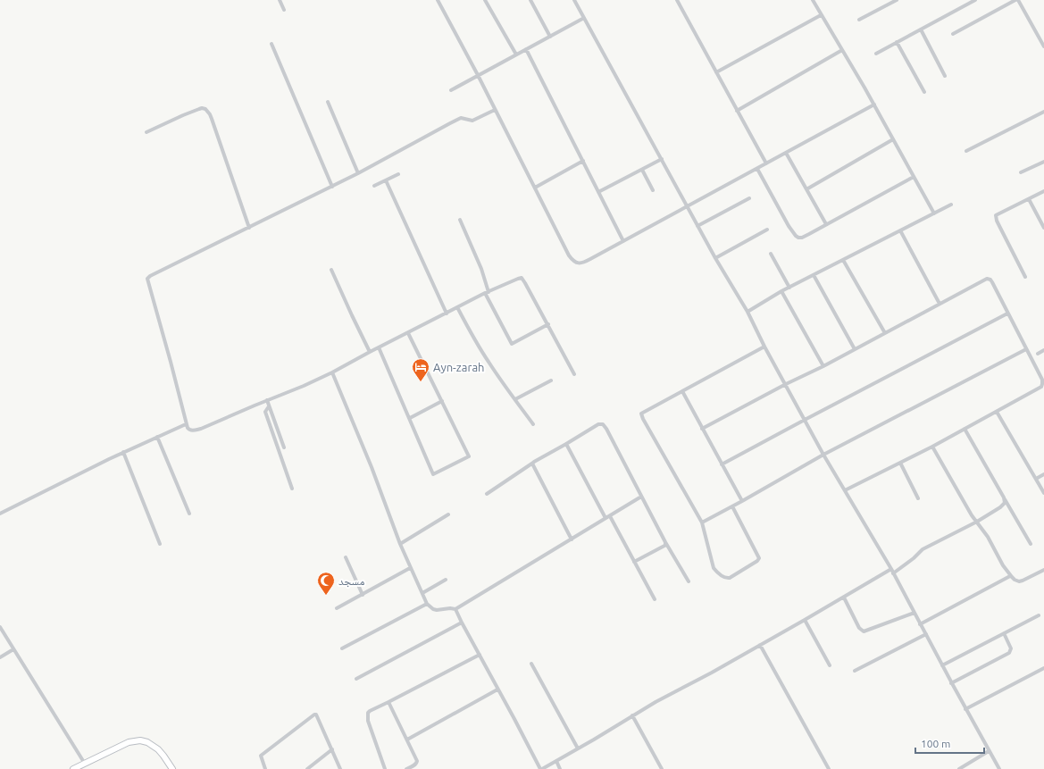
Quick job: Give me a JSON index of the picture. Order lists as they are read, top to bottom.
{
  "places": {
    "hotel": ["Ayn-zarah"],
    "mosque": ["مسجد"]
  },
  "scale_bar": "100 m"
}
